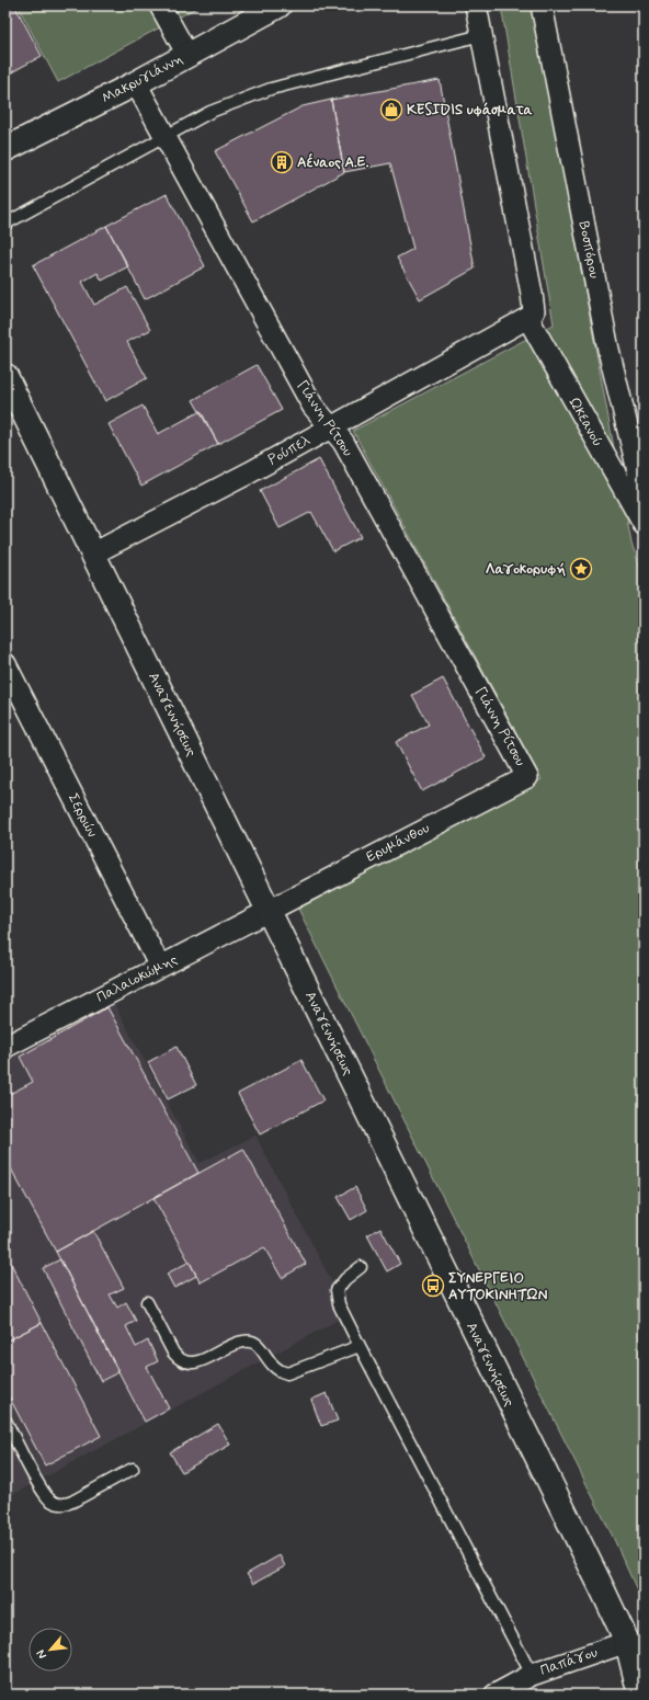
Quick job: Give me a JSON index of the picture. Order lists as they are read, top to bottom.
{
  "streets": {
    "street": [
      "Μακρυγιάννη",
      "Βοσπόρου",
      "Γιάννη Ρίτσου",
      "Ωκεανού",
      "Ρούπελ",
      "Αναγεννήσεως",
      "Σερρών",
      "Ερυμάνθου",
      "Παλαιοκώμης",
      "Παπάγου"
    ]
  },
  "crossings": [
    ["Μακρυγιάννη", "Γιάννη Ρίτσου"],
    ["Γιάννη Ρίτσου", "Ρούπελ"],
    ["Γιάννη Ρίτσου", "Ερυμάνθου"],
    ["Ωκεανού", "Ρούπελ"],
    ["Ρούπελ", "Αναγεννήσεως"],
    ["Αναγεννήσεως", "Ερυμάνθου"],
    ["Αναγεννήσεως", "Παλαιοκώμης"],
    ["Αναγεννήσεως", "Παπάγου"],
    ["Σερρών", "Παλαιοκώμης"],
    ["Ερυμάνθου", "Παλαιοκώμης"]
  ],
  "places": {
    "shop": ["KESIDIS υφάσματα"],
    "building": ["Αέναος Α.Ε."],
    "place": ["Λαγοκορυφή"],
    "bus stop": ["ΣΥΝΕΡΓΕΙΟ ΑΥΤΟΚΙΝΗΤΩΝ"]
  },
  "north": "bottom left"
}
